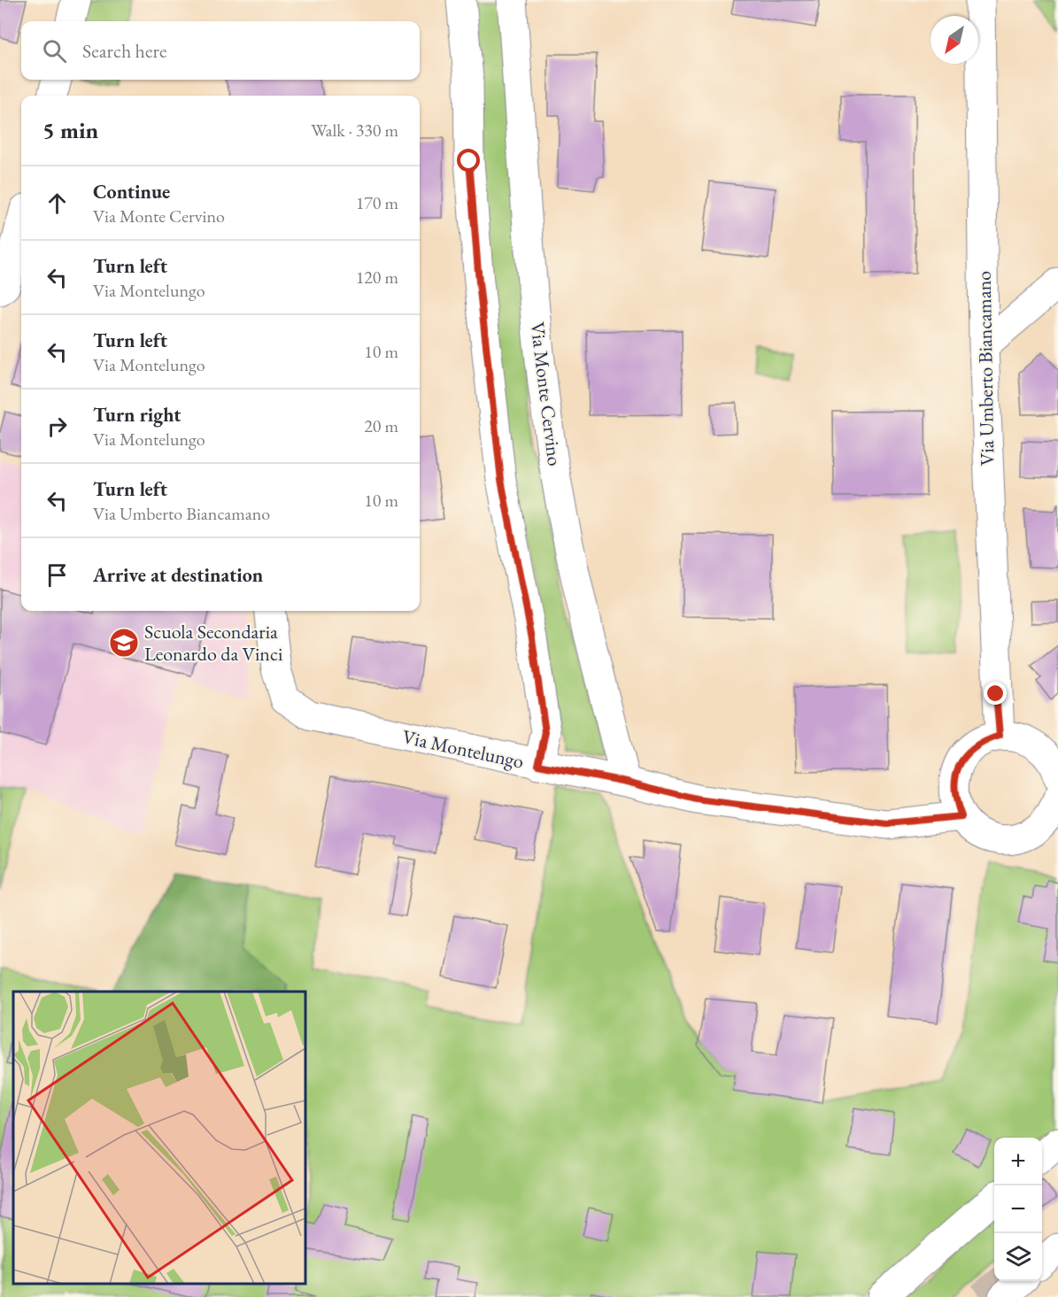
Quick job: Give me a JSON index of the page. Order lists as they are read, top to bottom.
{
  "streets": {
    "street": ["Via Umberto Biancamano", "Via Monte Cervino", "Via Montelungo"]
  },
  "crossings": [
    ["Via Monte Cervino", "Via Montelungo"]
  ],
  "places": {
    "school or university": ["Scuola Secondaria Leonardo da Vinci"]
  },
  "north": "bottom left",
  "page": {
    "search": "Search here",
    "heading": ["5 min", "Walk · 330 m"],
    "list": [
      ["Continue", "Via Monte Cervino", "170 m"],
      ["Turn left", "Via Montelungo", "120 m"],
      ["Turn left", "Via Montelungo", "10 m"],
      ["Turn right", "Via Montelungo", "20 m"],
      ["Turn left", "Via Umberto Biancamano", "10 m"],
      "Arrive at destination"
    ],
    "map_buttons": ["+", "−"]
  }
}
